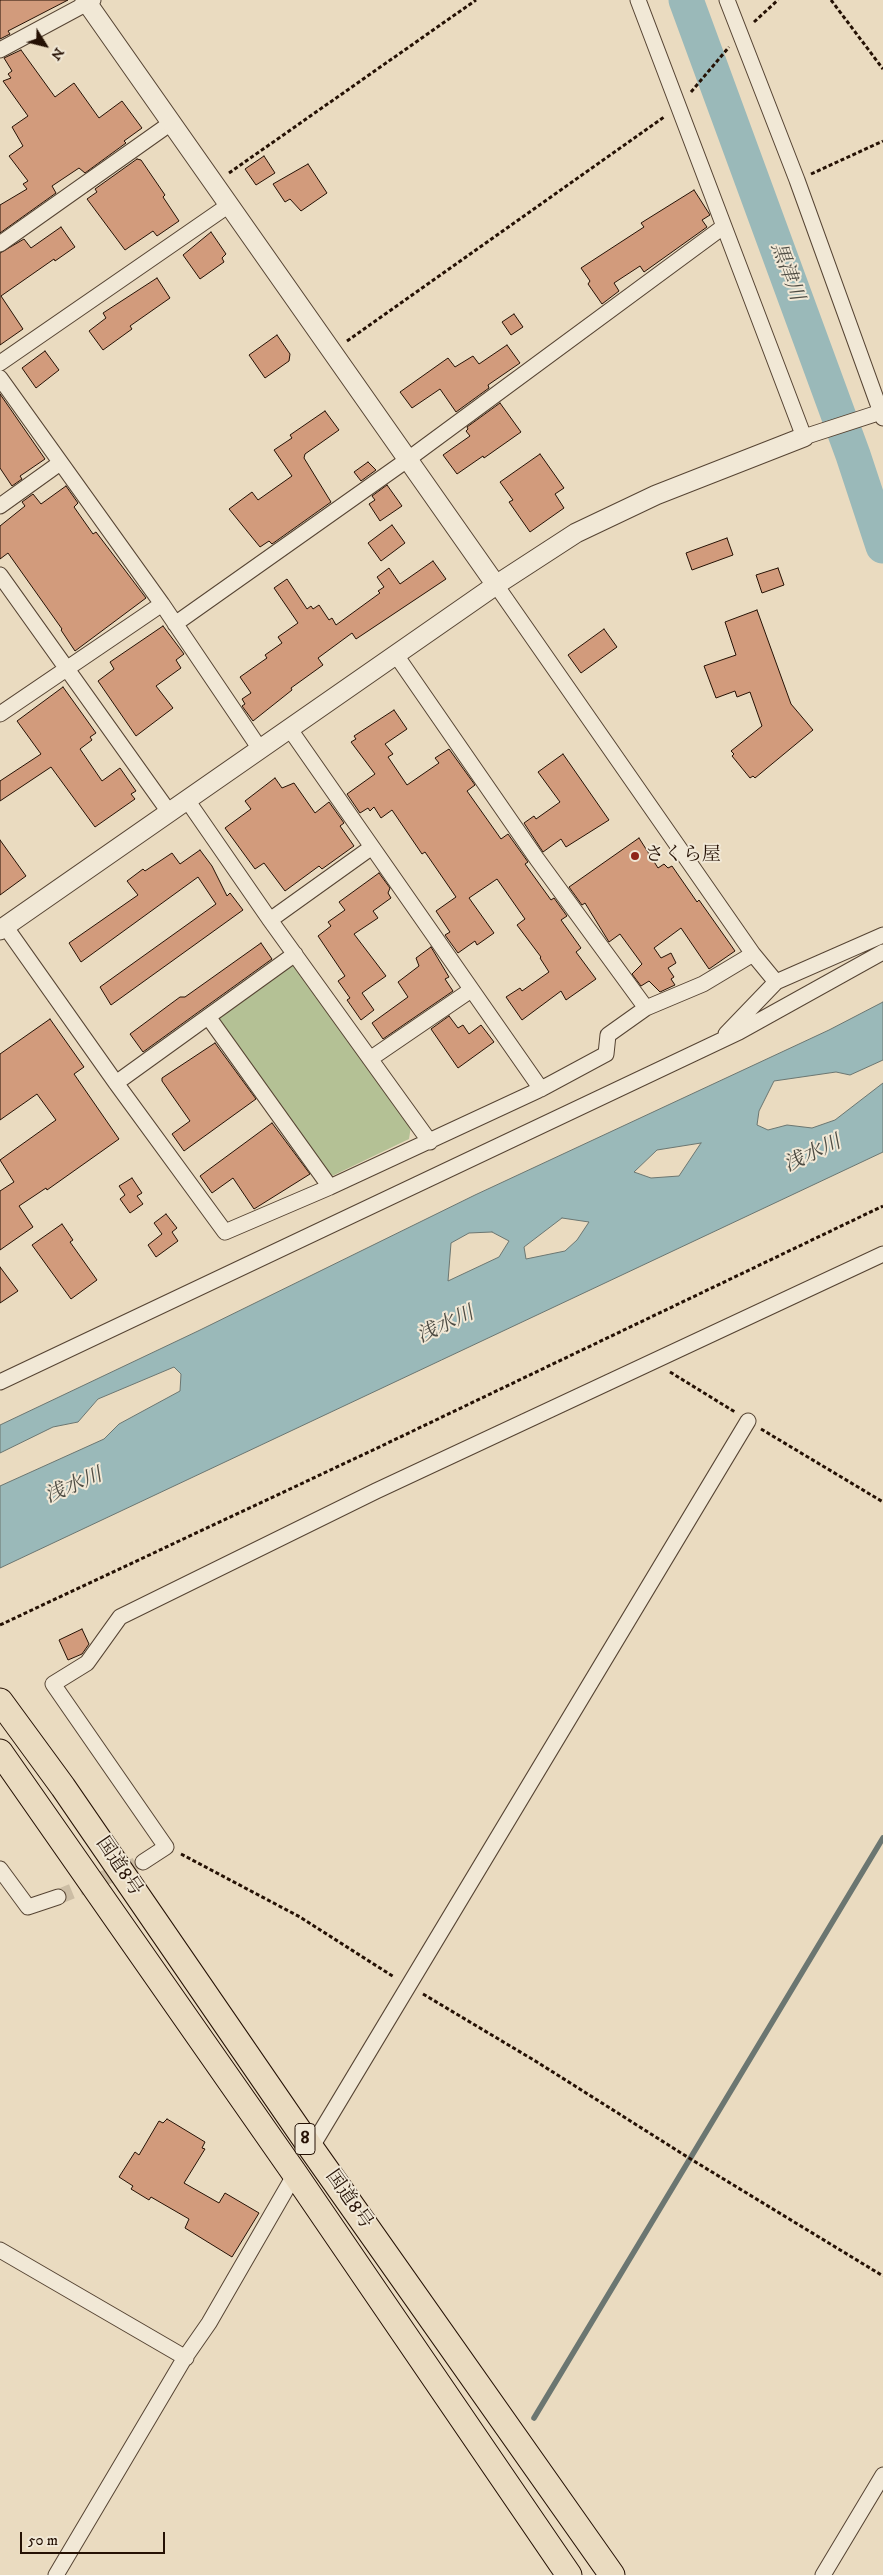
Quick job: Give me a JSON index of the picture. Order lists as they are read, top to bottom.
{
  "streets": {
    "highway": ["国道8号", "8"]
  },
  "water": ["黒津川", "浅水川"],
  "places": ["さくら屋"],
  "scale_bar": "50 m",
  "north": "bottom right"
}
